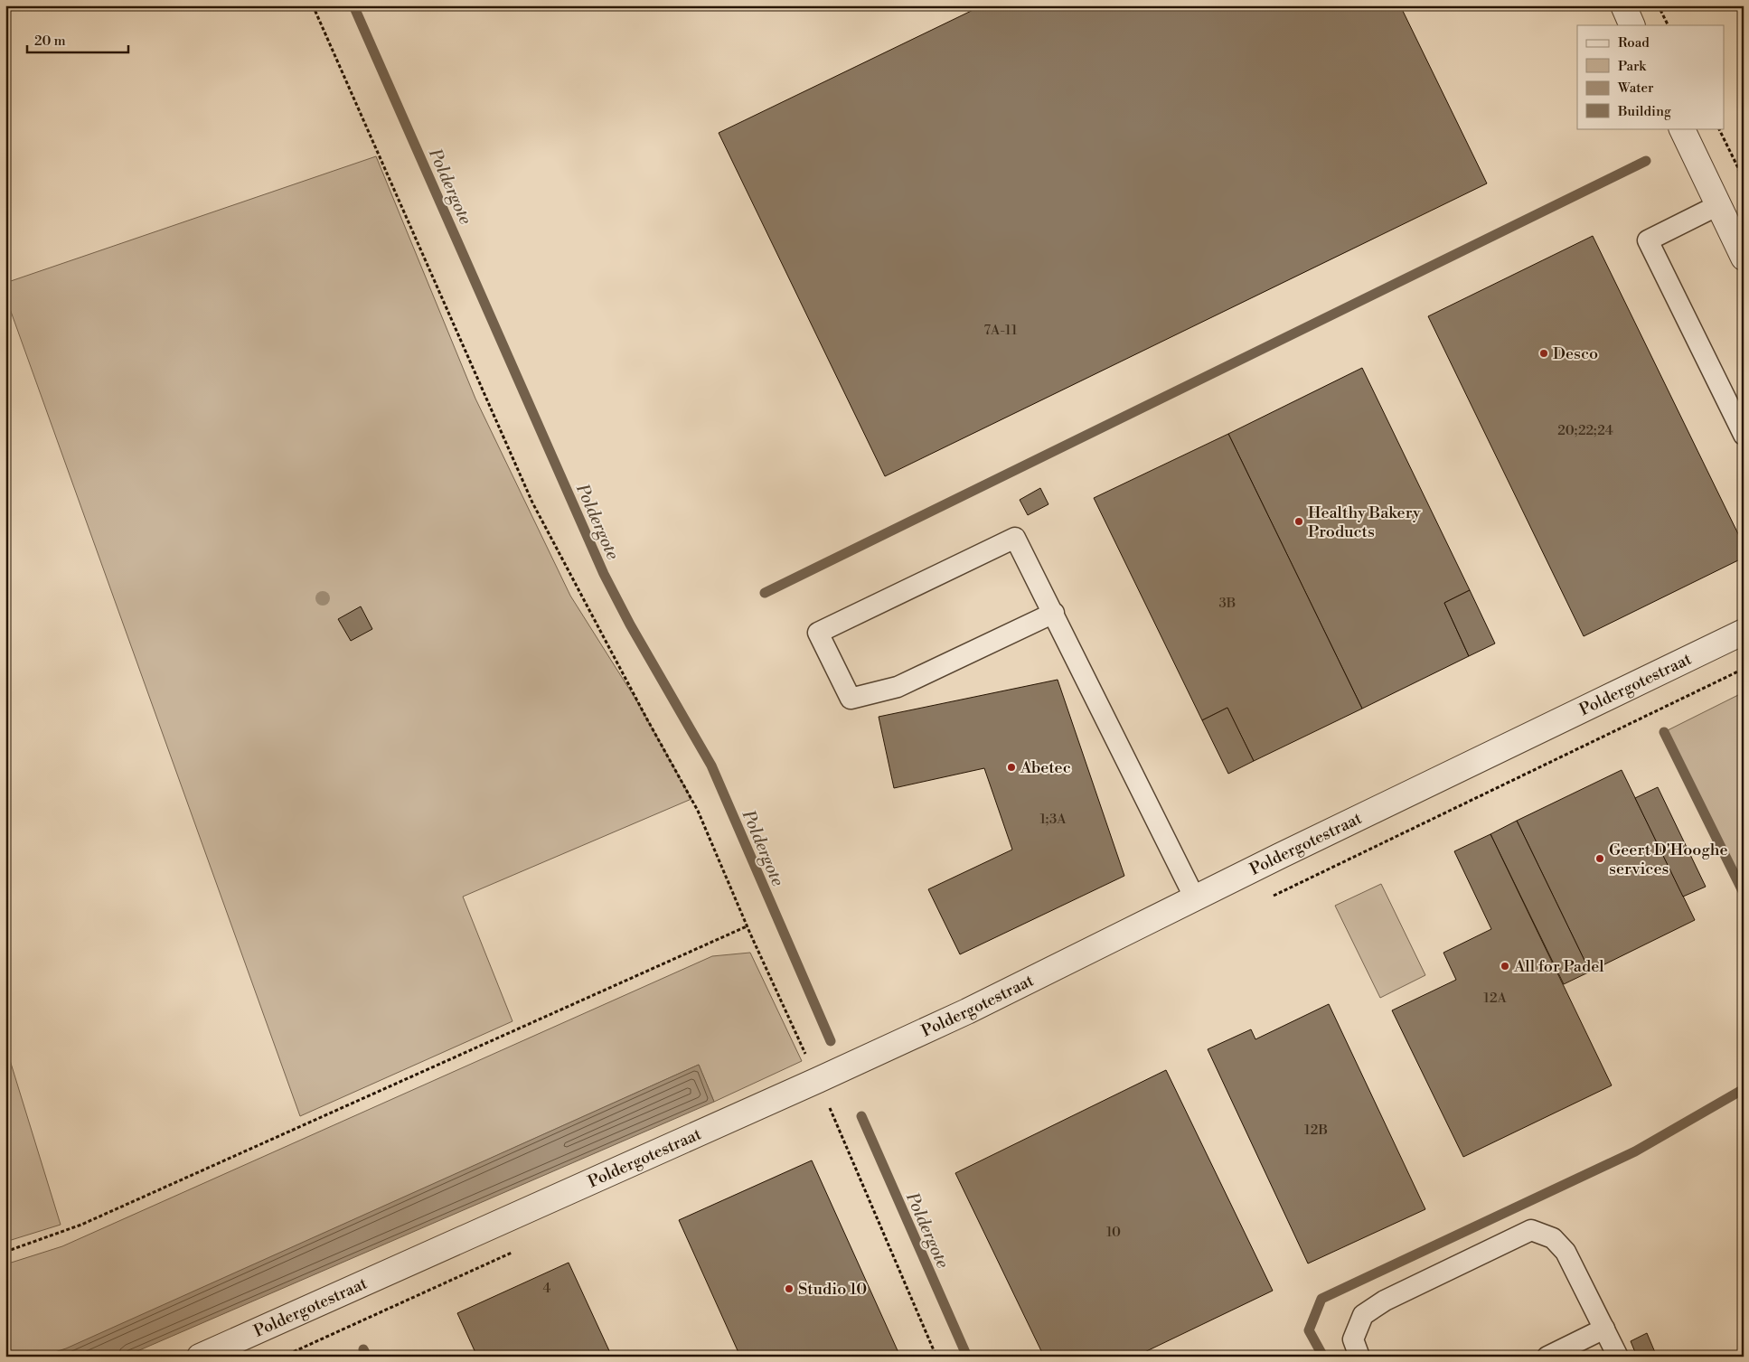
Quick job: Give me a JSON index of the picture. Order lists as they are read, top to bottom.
{
  "streets": {
    "street": ["Poldergotestraat"]
  },
  "water": ["Poldergote"],
  "places": [
    "Desco",
    "Healthy Bakery Products",
    "Abetec",
    "Geert D'Hooghe services",
    "All for Padel",
    "Studio 10"
  ],
  "house_numbers": [
    "7A-11",
    "20;22;24",
    "3B",
    "1;3A",
    "12A",
    "12B",
    "10",
    "4"
  ],
  "legend": [
    "Road",
    "Park",
    "Water",
    "Building"
  ],
  "scale_bar": "20 m"
}
